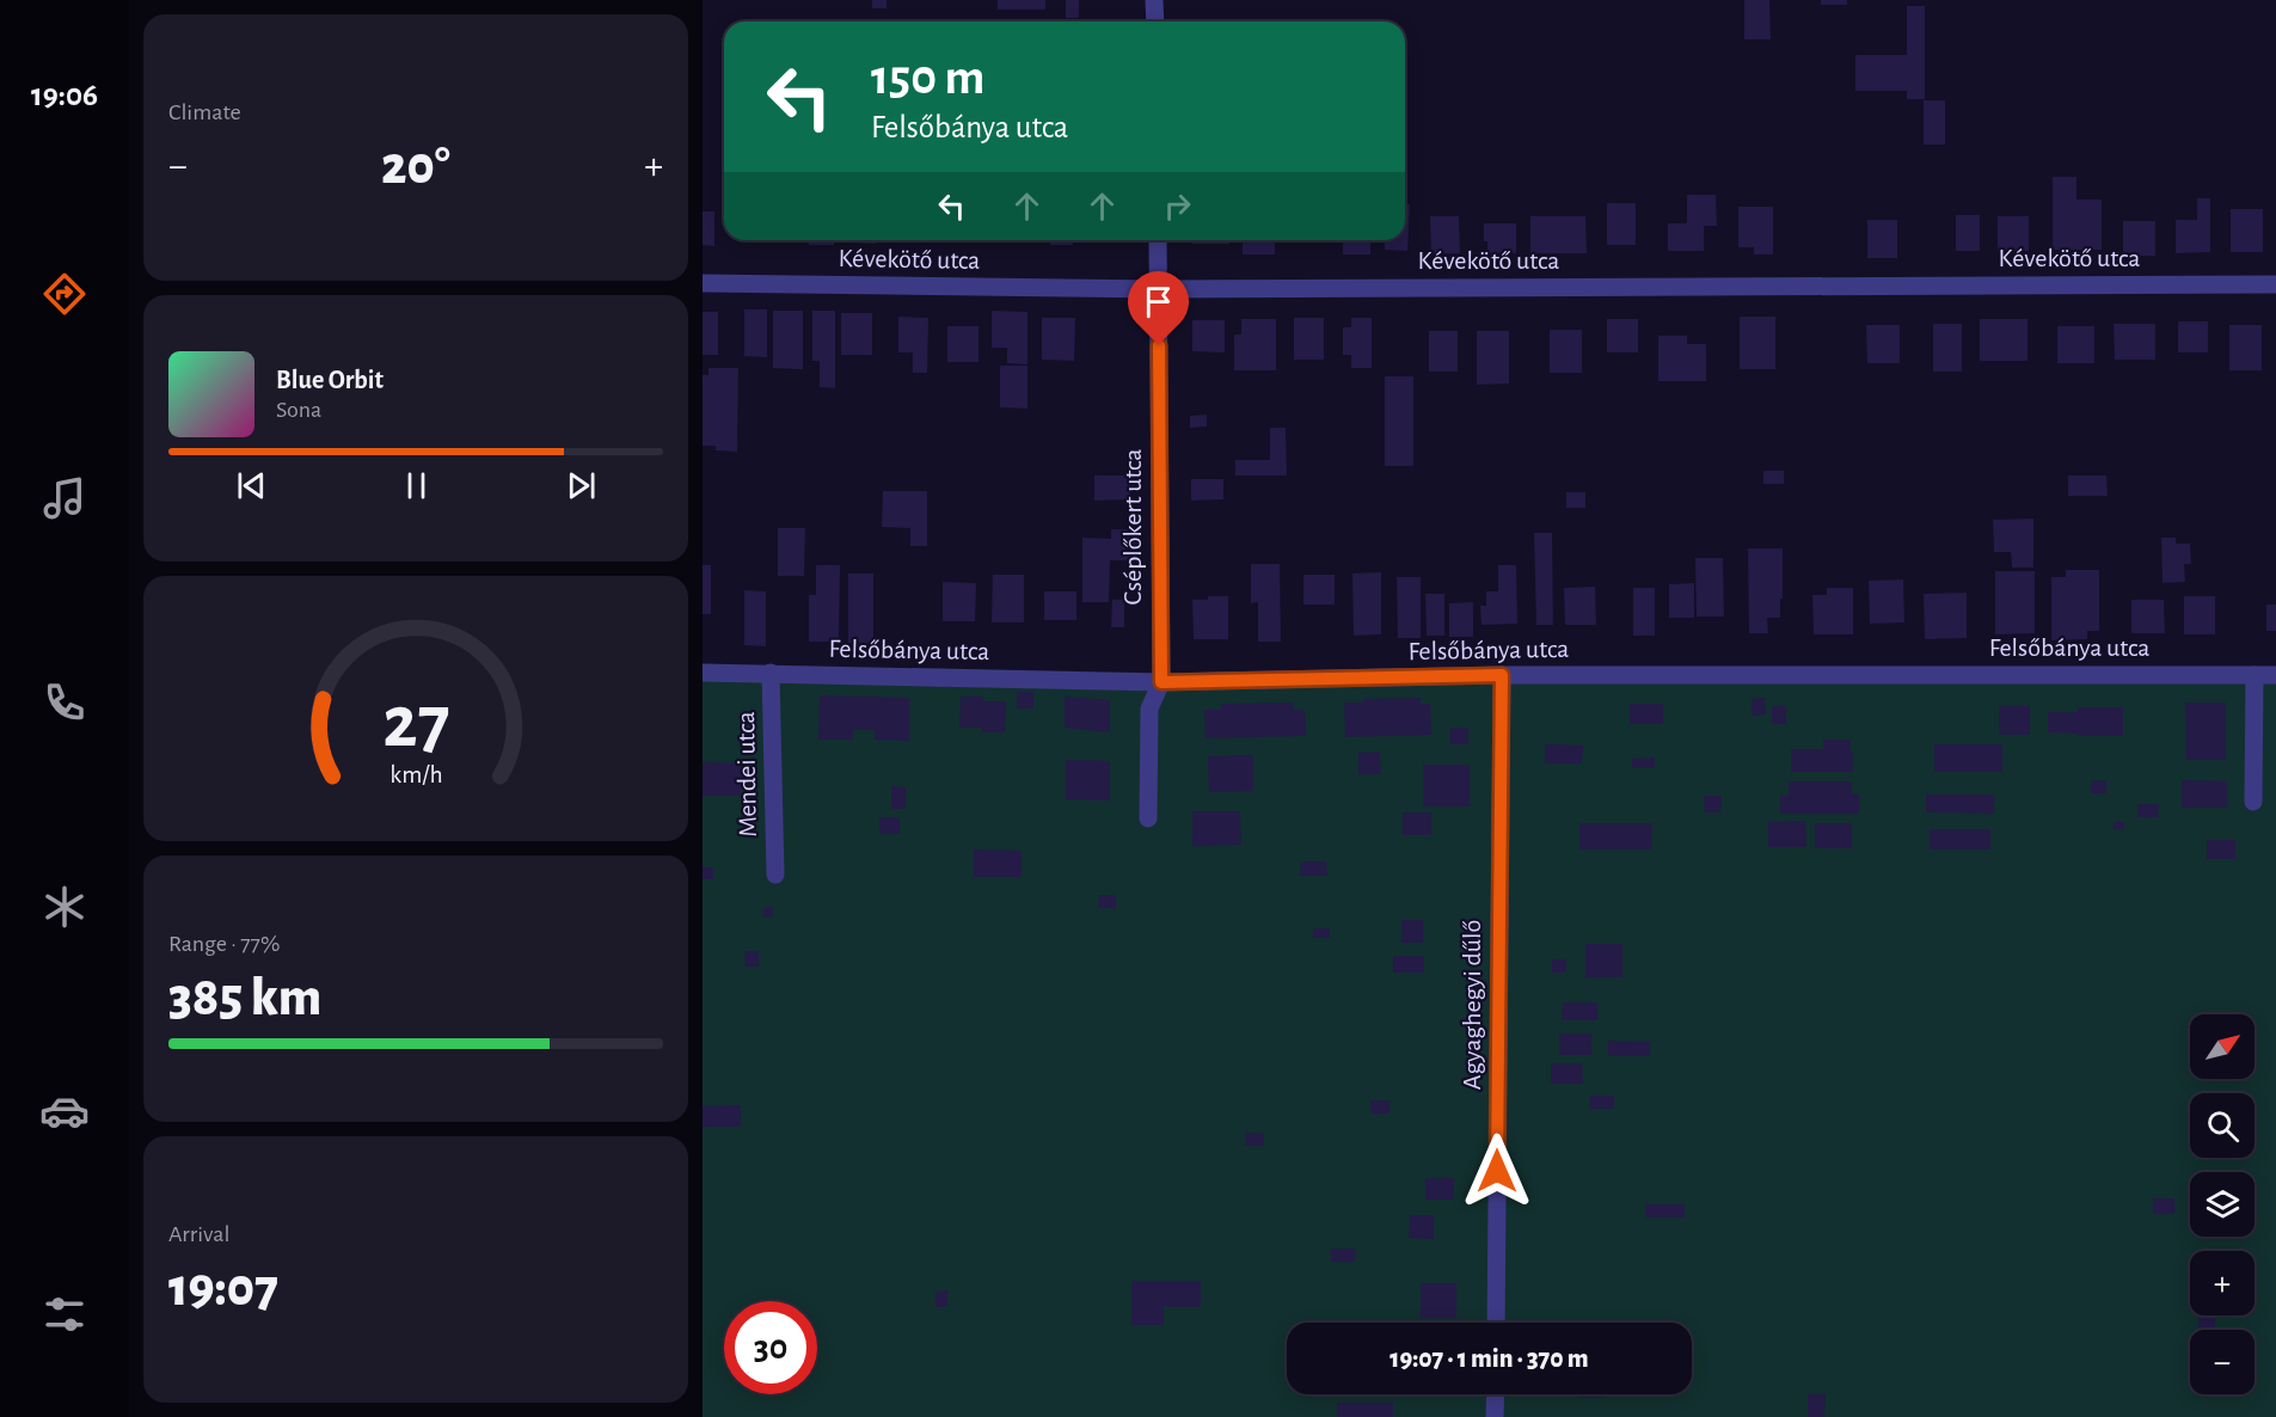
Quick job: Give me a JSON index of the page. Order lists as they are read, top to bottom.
{
  "streets": {
    "street": [
      "Kévekötő utca",
      "Cséplőkert utca",
      "Felsőbánya utca",
      "Mendei utca",
      "Agyaghegyi dűlő"
    ]
  },
  "crossings": [
    ["Kévekötő utca", "Cséplőkert utca"],
    ["Cséplőkert utca", "Felsőbánya utca"],
    ["Felsőbánya utca", "Mendei utca"],
    ["Felsőbánya utca", "Agyaghegyi dűlő"]
  ],
  "north": "top right",
  "page": {
    "tabs": "19:06",
    "tile": [
      "Climate",
      ["Range · 77%", "385 km"],
      ["Arrival", "19:07"]
    ],
    "turn": ["150 m", "Felsőbánya utca"],
    "heat": ["−", "20°", "+"],
    "song": ["Blue Orbit", "Sona"],
    "map_buttons": ["+", "−"],
    "limit": "30",
    "trip": "19:07 · 1 min · 370 m",
    "gauge": ["27", "km/h"]
  }
}
